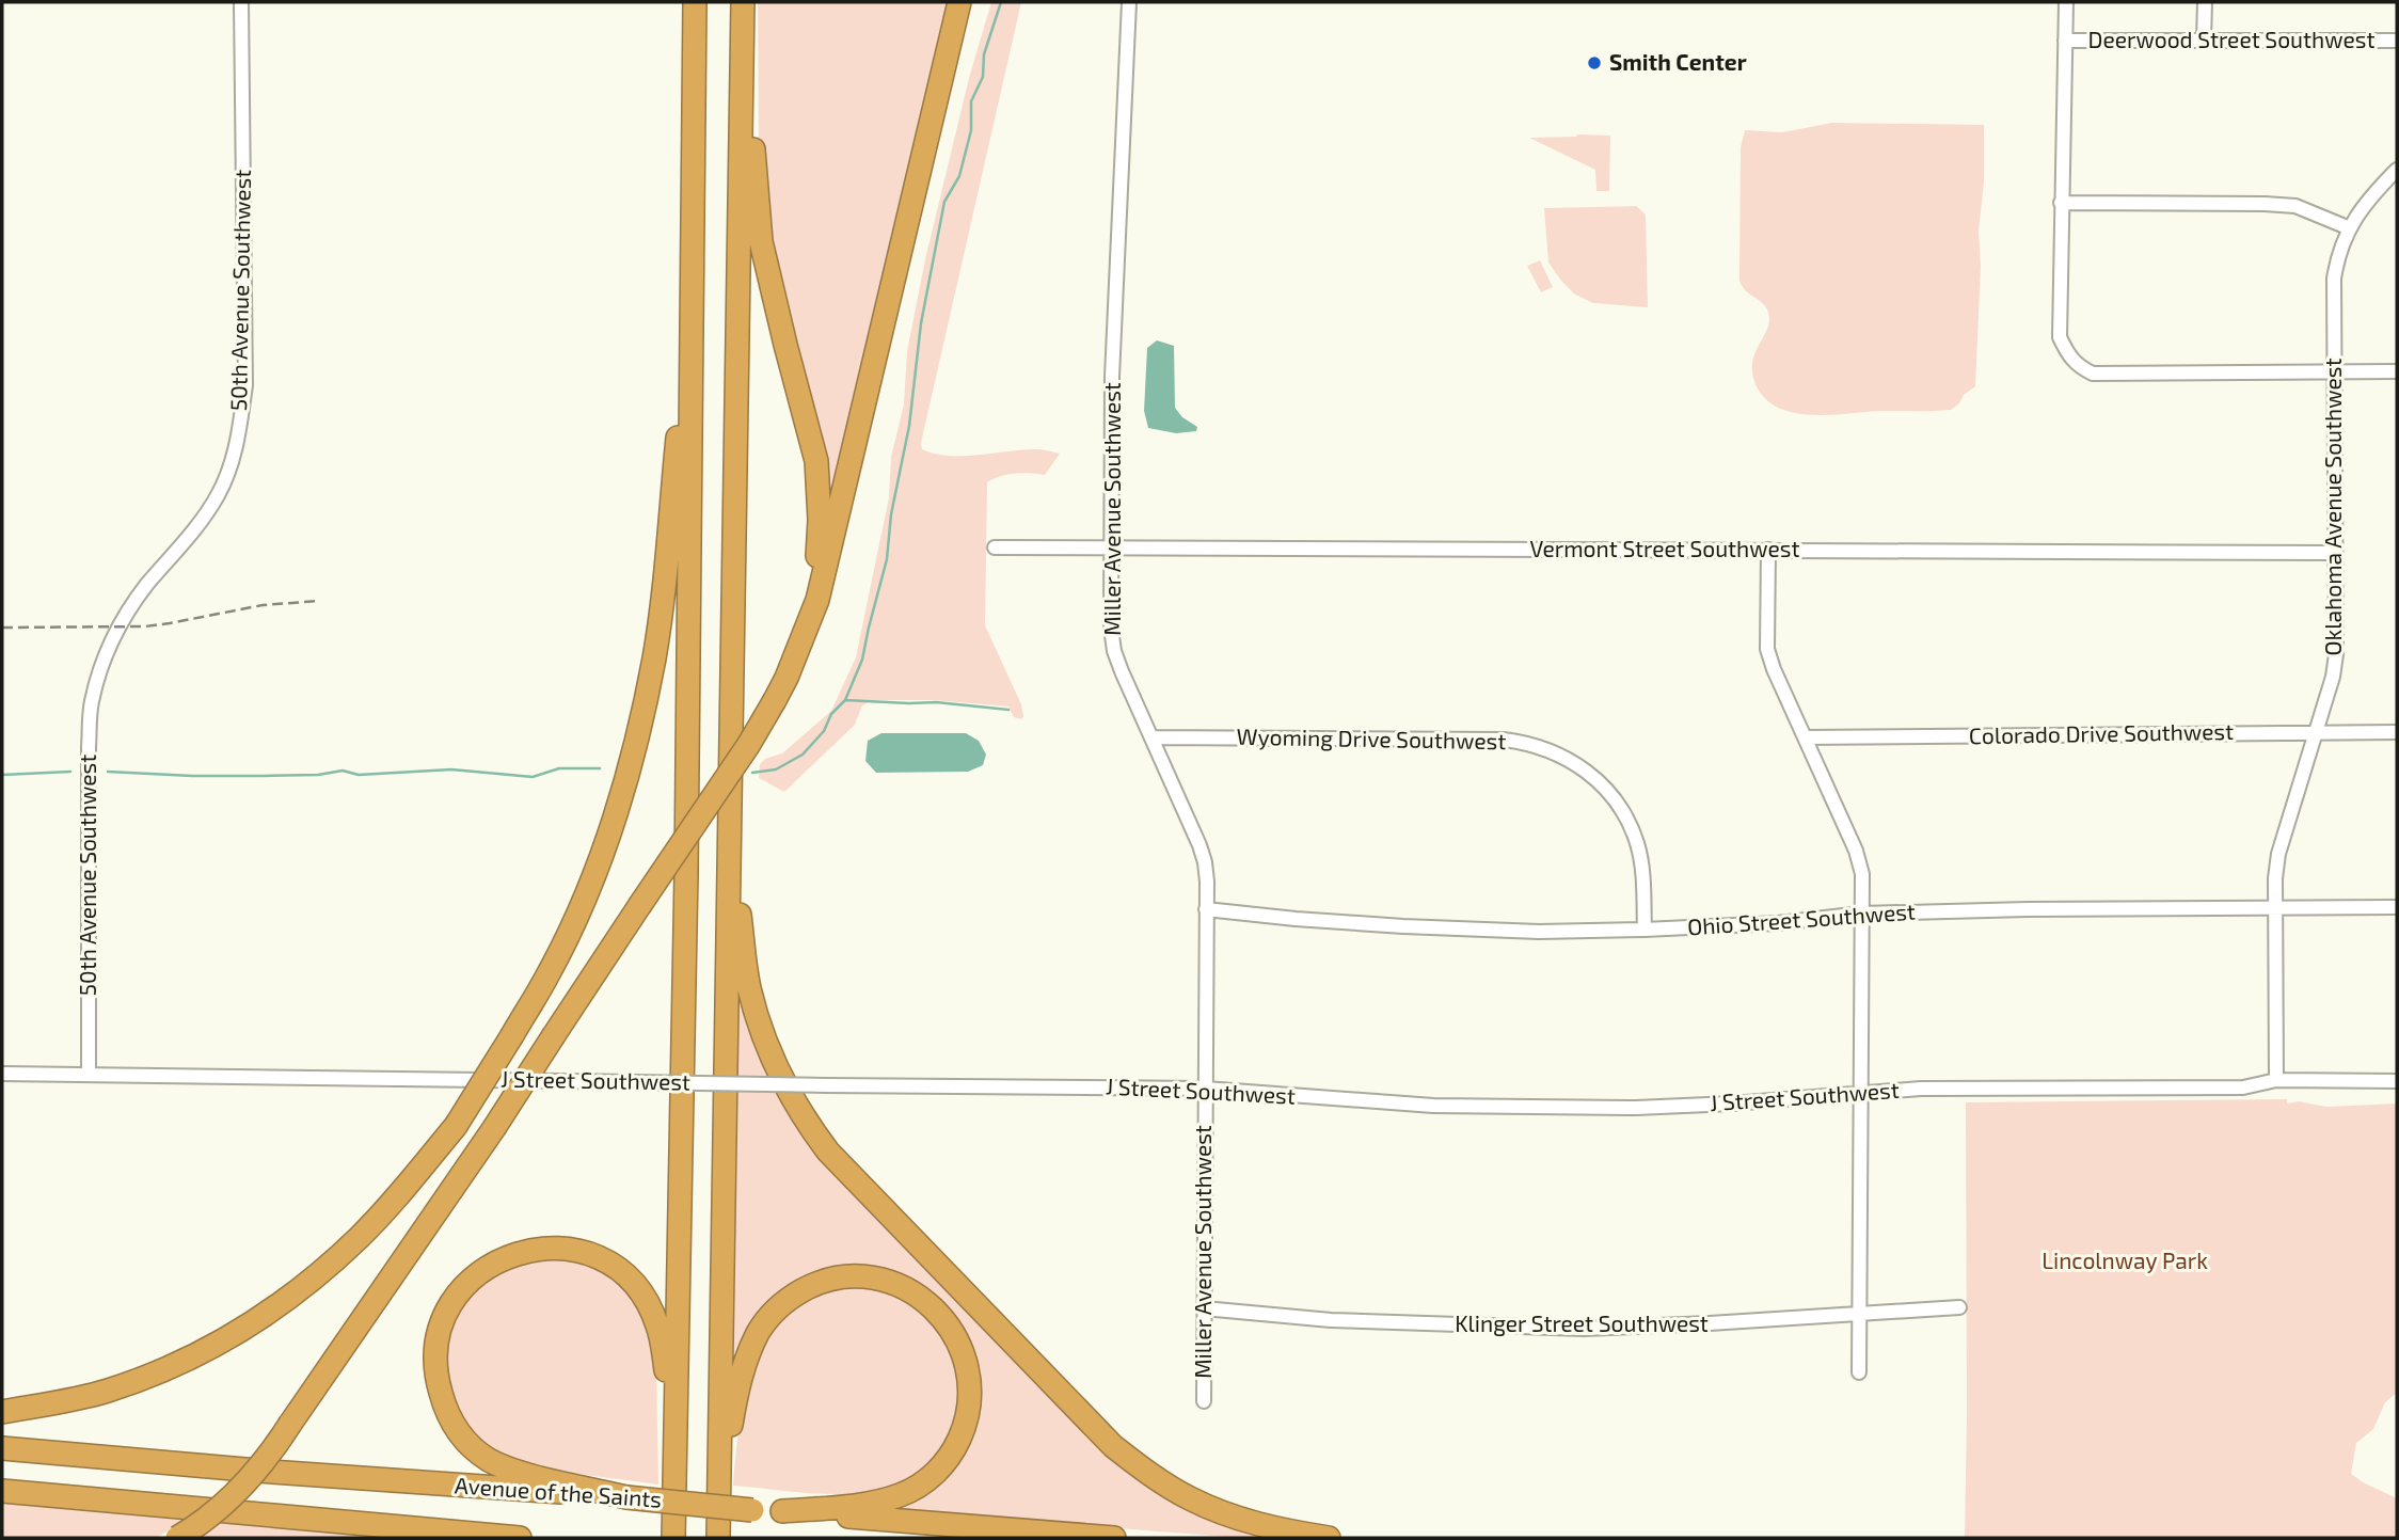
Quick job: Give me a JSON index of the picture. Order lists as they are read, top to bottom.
{
  "streets": {
    "highway": ["Avenue of the Saints"],
    "street": [
      "Deerwood Street Southwest",
      "50th Avenue Southwest",
      "Oklahoma Avenue Southwest",
      "Miller Avenue Southwest",
      "Vermont Street Southwest",
      "Colorado Drive Southwest",
      "Wyoming Drive Southwest",
      "Ohio Street Southwest",
      "J Street Southwest",
      "Klinger Street Southwest"
    ]
  },
  "crossings": [
    ["50th Avenue Southwest", "J Street Southwest"],
    ["Oklahoma Avenue Southwest", "Vermont Street Southwest"],
    ["Oklahoma Avenue Southwest", "Colorado Drive Southwest"],
    ["Oklahoma Avenue Southwest", "Ohio Street Southwest"],
    ["Oklahoma Avenue Southwest", "J Street Southwest"],
    ["Miller Avenue Southwest", "Vermont Street Southwest"],
    ["Miller Avenue Southwest", "Wyoming Drive Southwest"],
    ["Miller Avenue Southwest", "Ohio Street Southwest"],
    ["Miller Avenue Southwest", "J Street Southwest"],
    ["Miller Avenue Southwest", "Klinger Street Southwest"],
    ["Wyoming Drive Southwest", "Ohio Street Southwest"]
  ],
  "parks": ["Lincolnway Park"],
  "places": ["Smith Center"]
}
